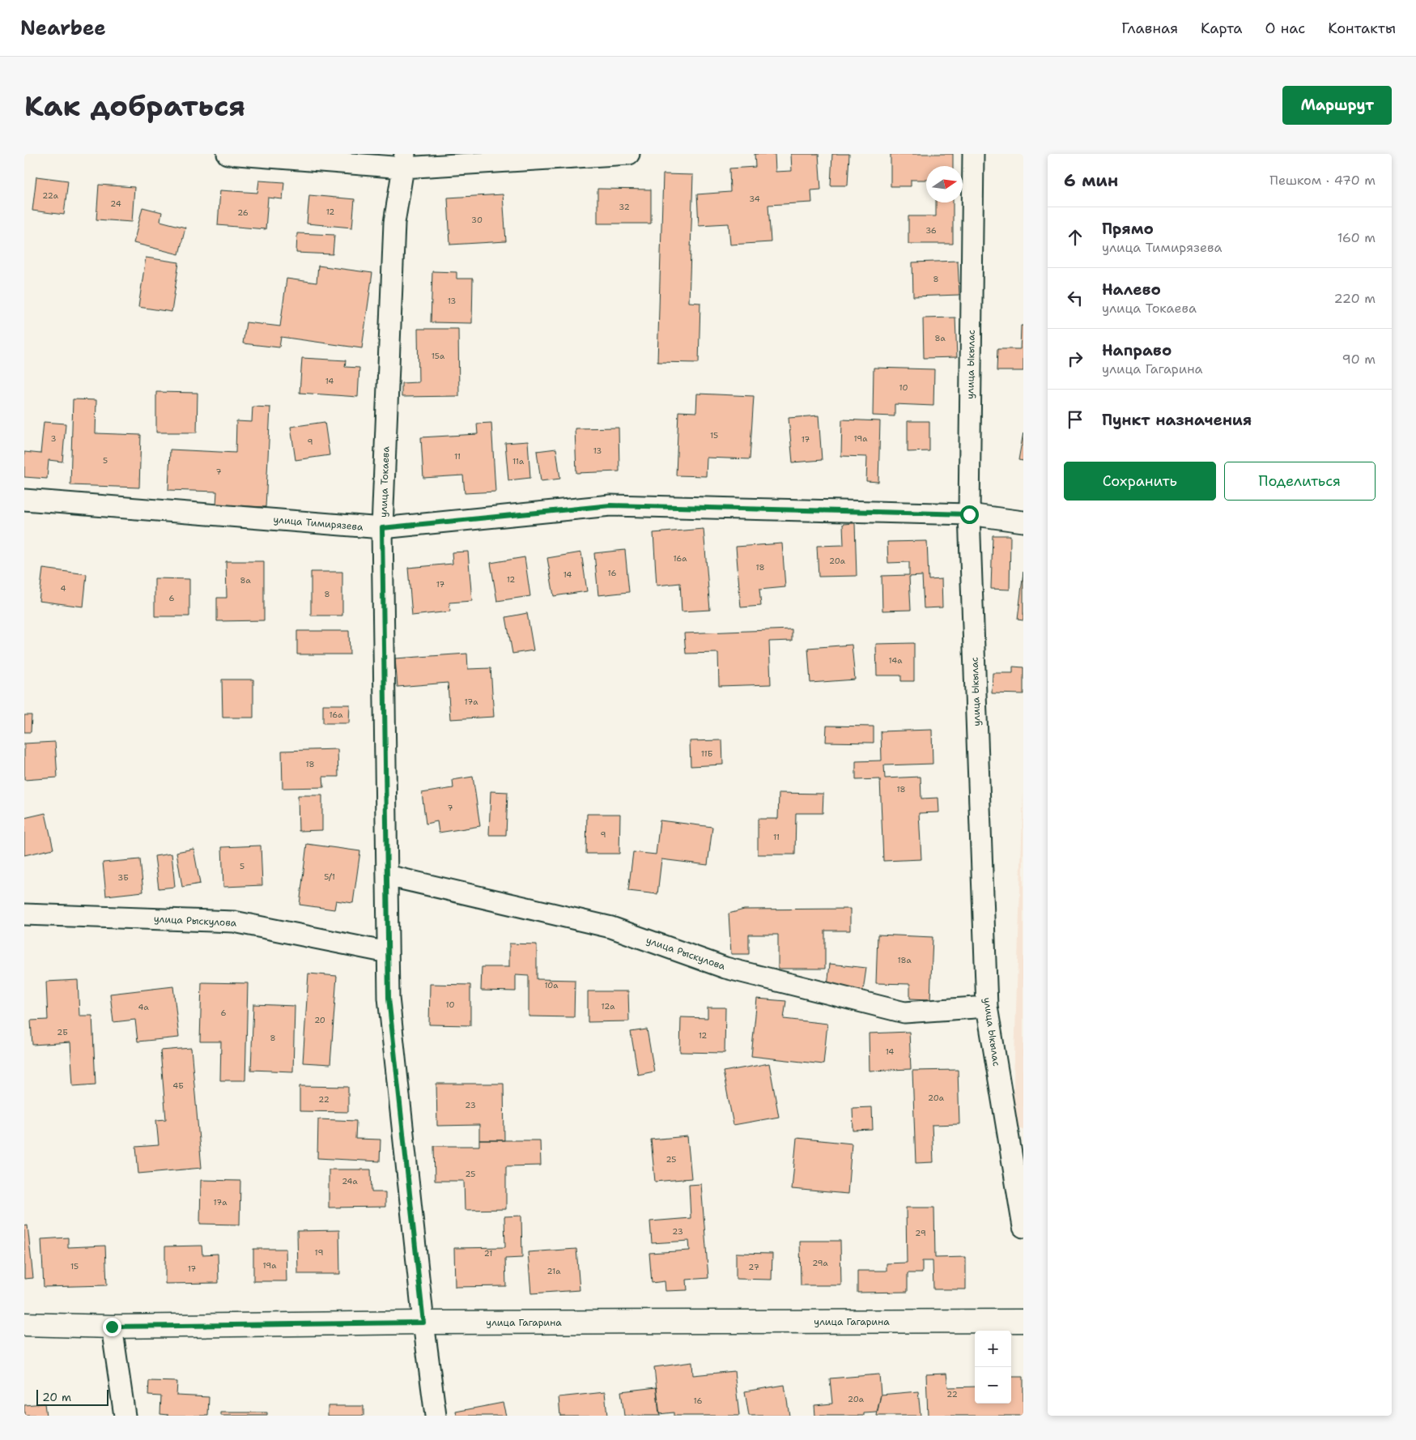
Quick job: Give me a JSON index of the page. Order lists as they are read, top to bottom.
{
  "streets": {
    "main road": ["улица Гагарина"],
    "street": [
      "улица Ыкылас",
      "улица Токаева",
      "улица Тимирязева",
      "улица Рыскулова"
    ]
  },
  "crossings": [
    ["улица Ыкылас", "улица Тимирязева"],
    ["улица Ыкылас", "улица Рыскулова"],
    ["улица Токаева", "улица Тимирязева"],
    ["улица Токаева", "улица Рыскулова"],
    ["улица Токаева", "улица Гагарина"]
  ],
  "house_numbers": [
    "22а",
    "34",
    "24",
    "32",
    "12",
    "26",
    "30",
    "36",
    "8",
    "13",
    "8а",
    "15а",
    "14",
    "10",
    "15",
    "3",
    "19а",
    "17",
    "9",
    "13",
    "11",
    "5",
    "11а",
    "7",
    "16а",
    "20а",
    "18",
    "16",
    "14",
    "12",
    "8а",
    "17",
    "4",
    "8",
    "6",
    "14а",
    "17а",
    "16а",
    "11Б",
    "18",
    "18",
    "7",
    "9",
    "11",
    "5",
    "5/1",
    "3Б",
    "18а",
    "10а",
    "10",
    "12а",
    "4а",
    "6",
    "20",
    "2Б",
    "12",
    "8",
    "14",
    "4Б",
    "20а",
    "22",
    "23",
    "25",
    "25",
    "24а",
    "17а",
    "23",
    "29",
    "19",
    "21",
    "29а",
    "19а",
    "15",
    "27",
    "17",
    "21а",
    "22",
    "20а",
    "16"
  ],
  "scale_bar": "20 m",
  "north": "right",
  "page": {
    "header": "Nearbee",
    "nav": [
      "Главная",
      "Карта",
      "О нас",
      "Контакты"
    ],
    "buttons": [
      "Маршрут",
      ["Сохранить", "Поделиться"]
    ],
    "title": "Как добраться",
    "heading": ["6 мин", "Пешком · 470 m"],
    "list": [
      ["Прямо", "улица Тимирязева", "160 m"],
      ["Налево", "улица Токаева", "220 m"],
      ["Направо", "улица Гагарина", "90 m"],
      "Пункт назначения"
    ],
    "map_buttons": ["+", "−"],
    "scale": "20 m"
  }
}
